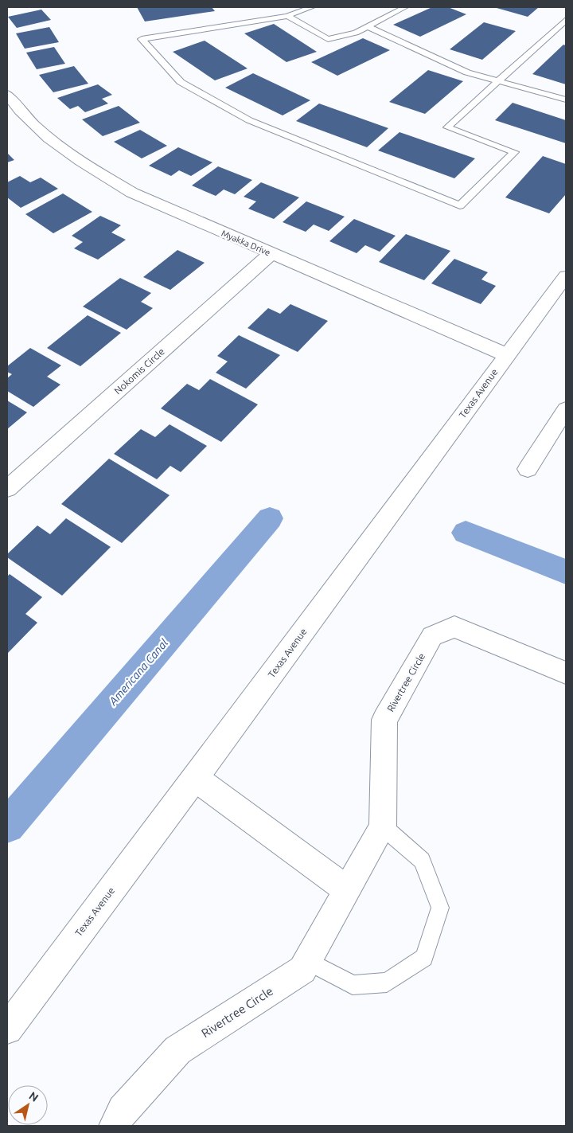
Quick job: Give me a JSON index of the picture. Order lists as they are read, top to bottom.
{
  "streets": {
    "street": [
      "Myakka Drive",
      "Nokomis Circle",
      "Texas Avenue",
      "Rivertree Circle"
    ]
  },
  "crossings": [
    ["Myakka Drive", "Nokomis Circle"],
    ["Myakka Drive", "Texas Avenue"]
  ],
  "water": ["Americana Canal"],
  "north": "top right"
}
